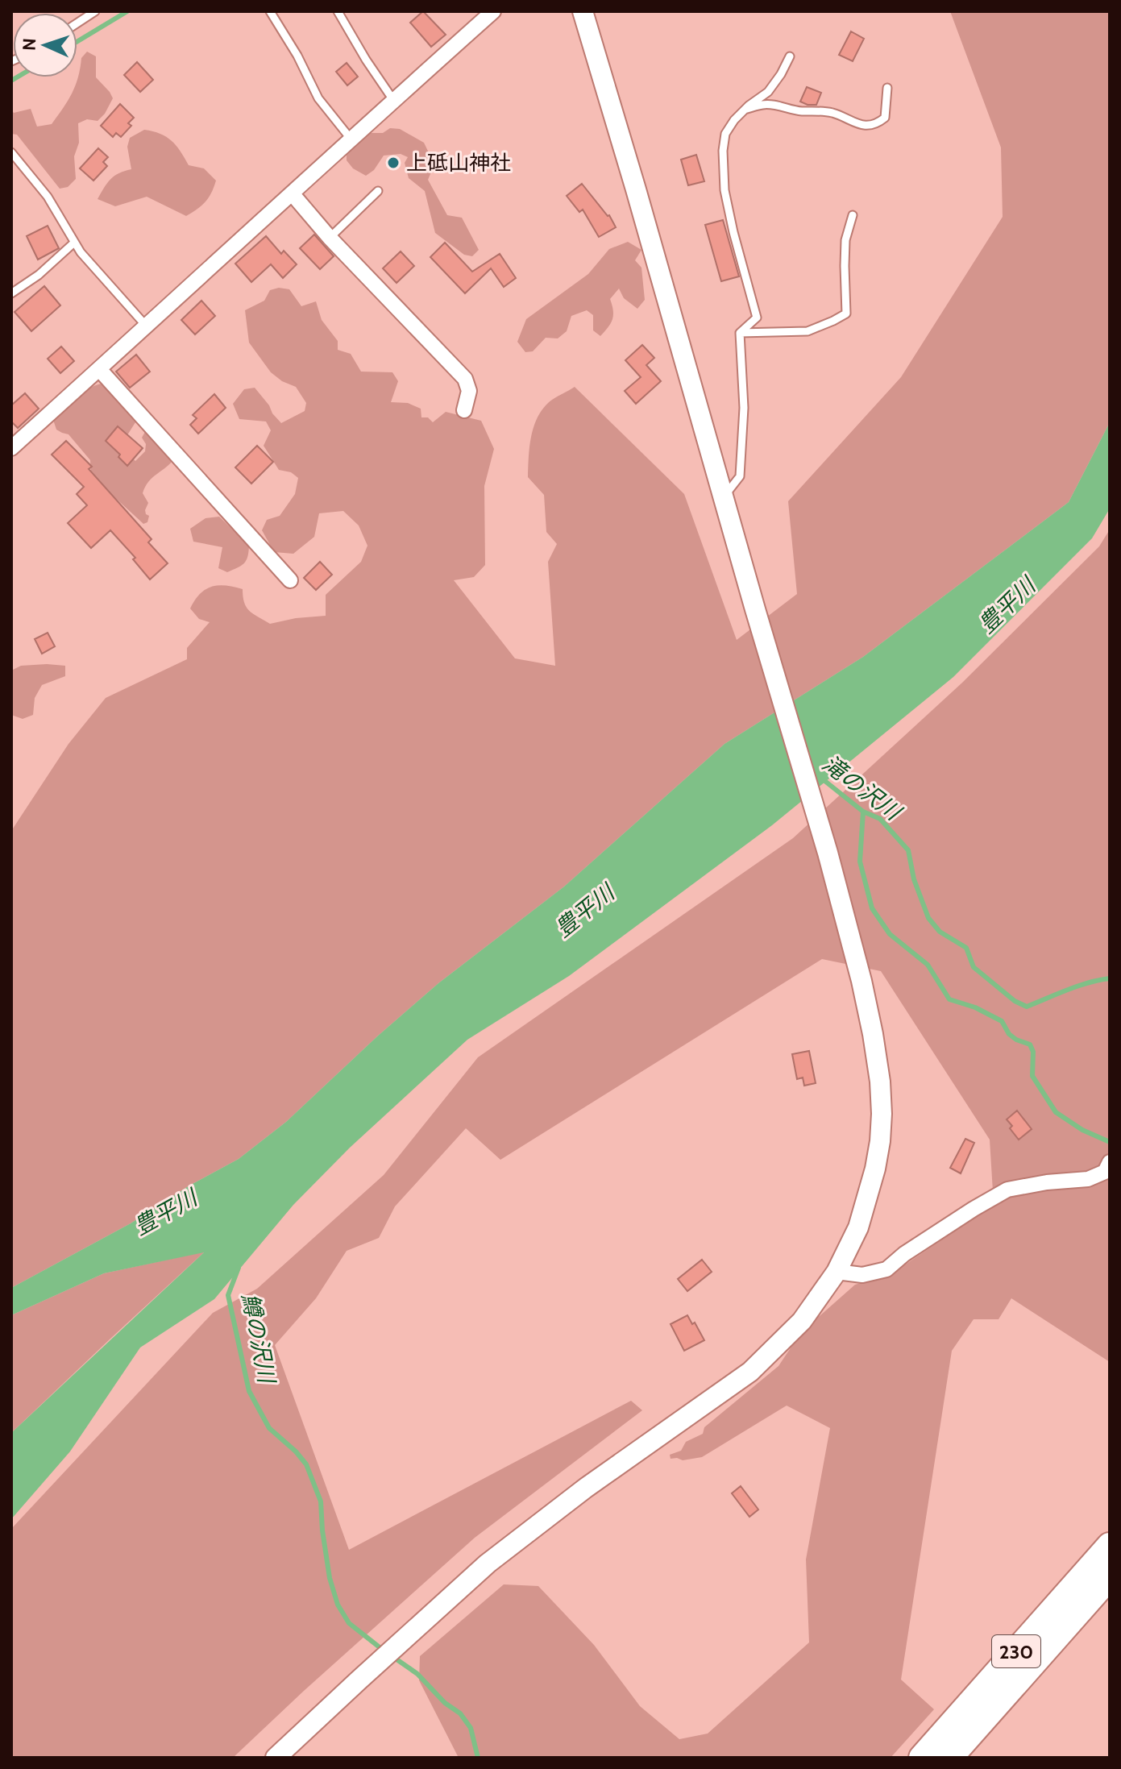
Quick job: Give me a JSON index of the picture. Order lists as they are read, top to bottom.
{
  "streets": {
    "highway": ["230"]
  },
  "water": ["豊平川", "滝の沢川", "鱒の沢川"],
  "places": ["上砥山神社"],
  "north": "left"
}
